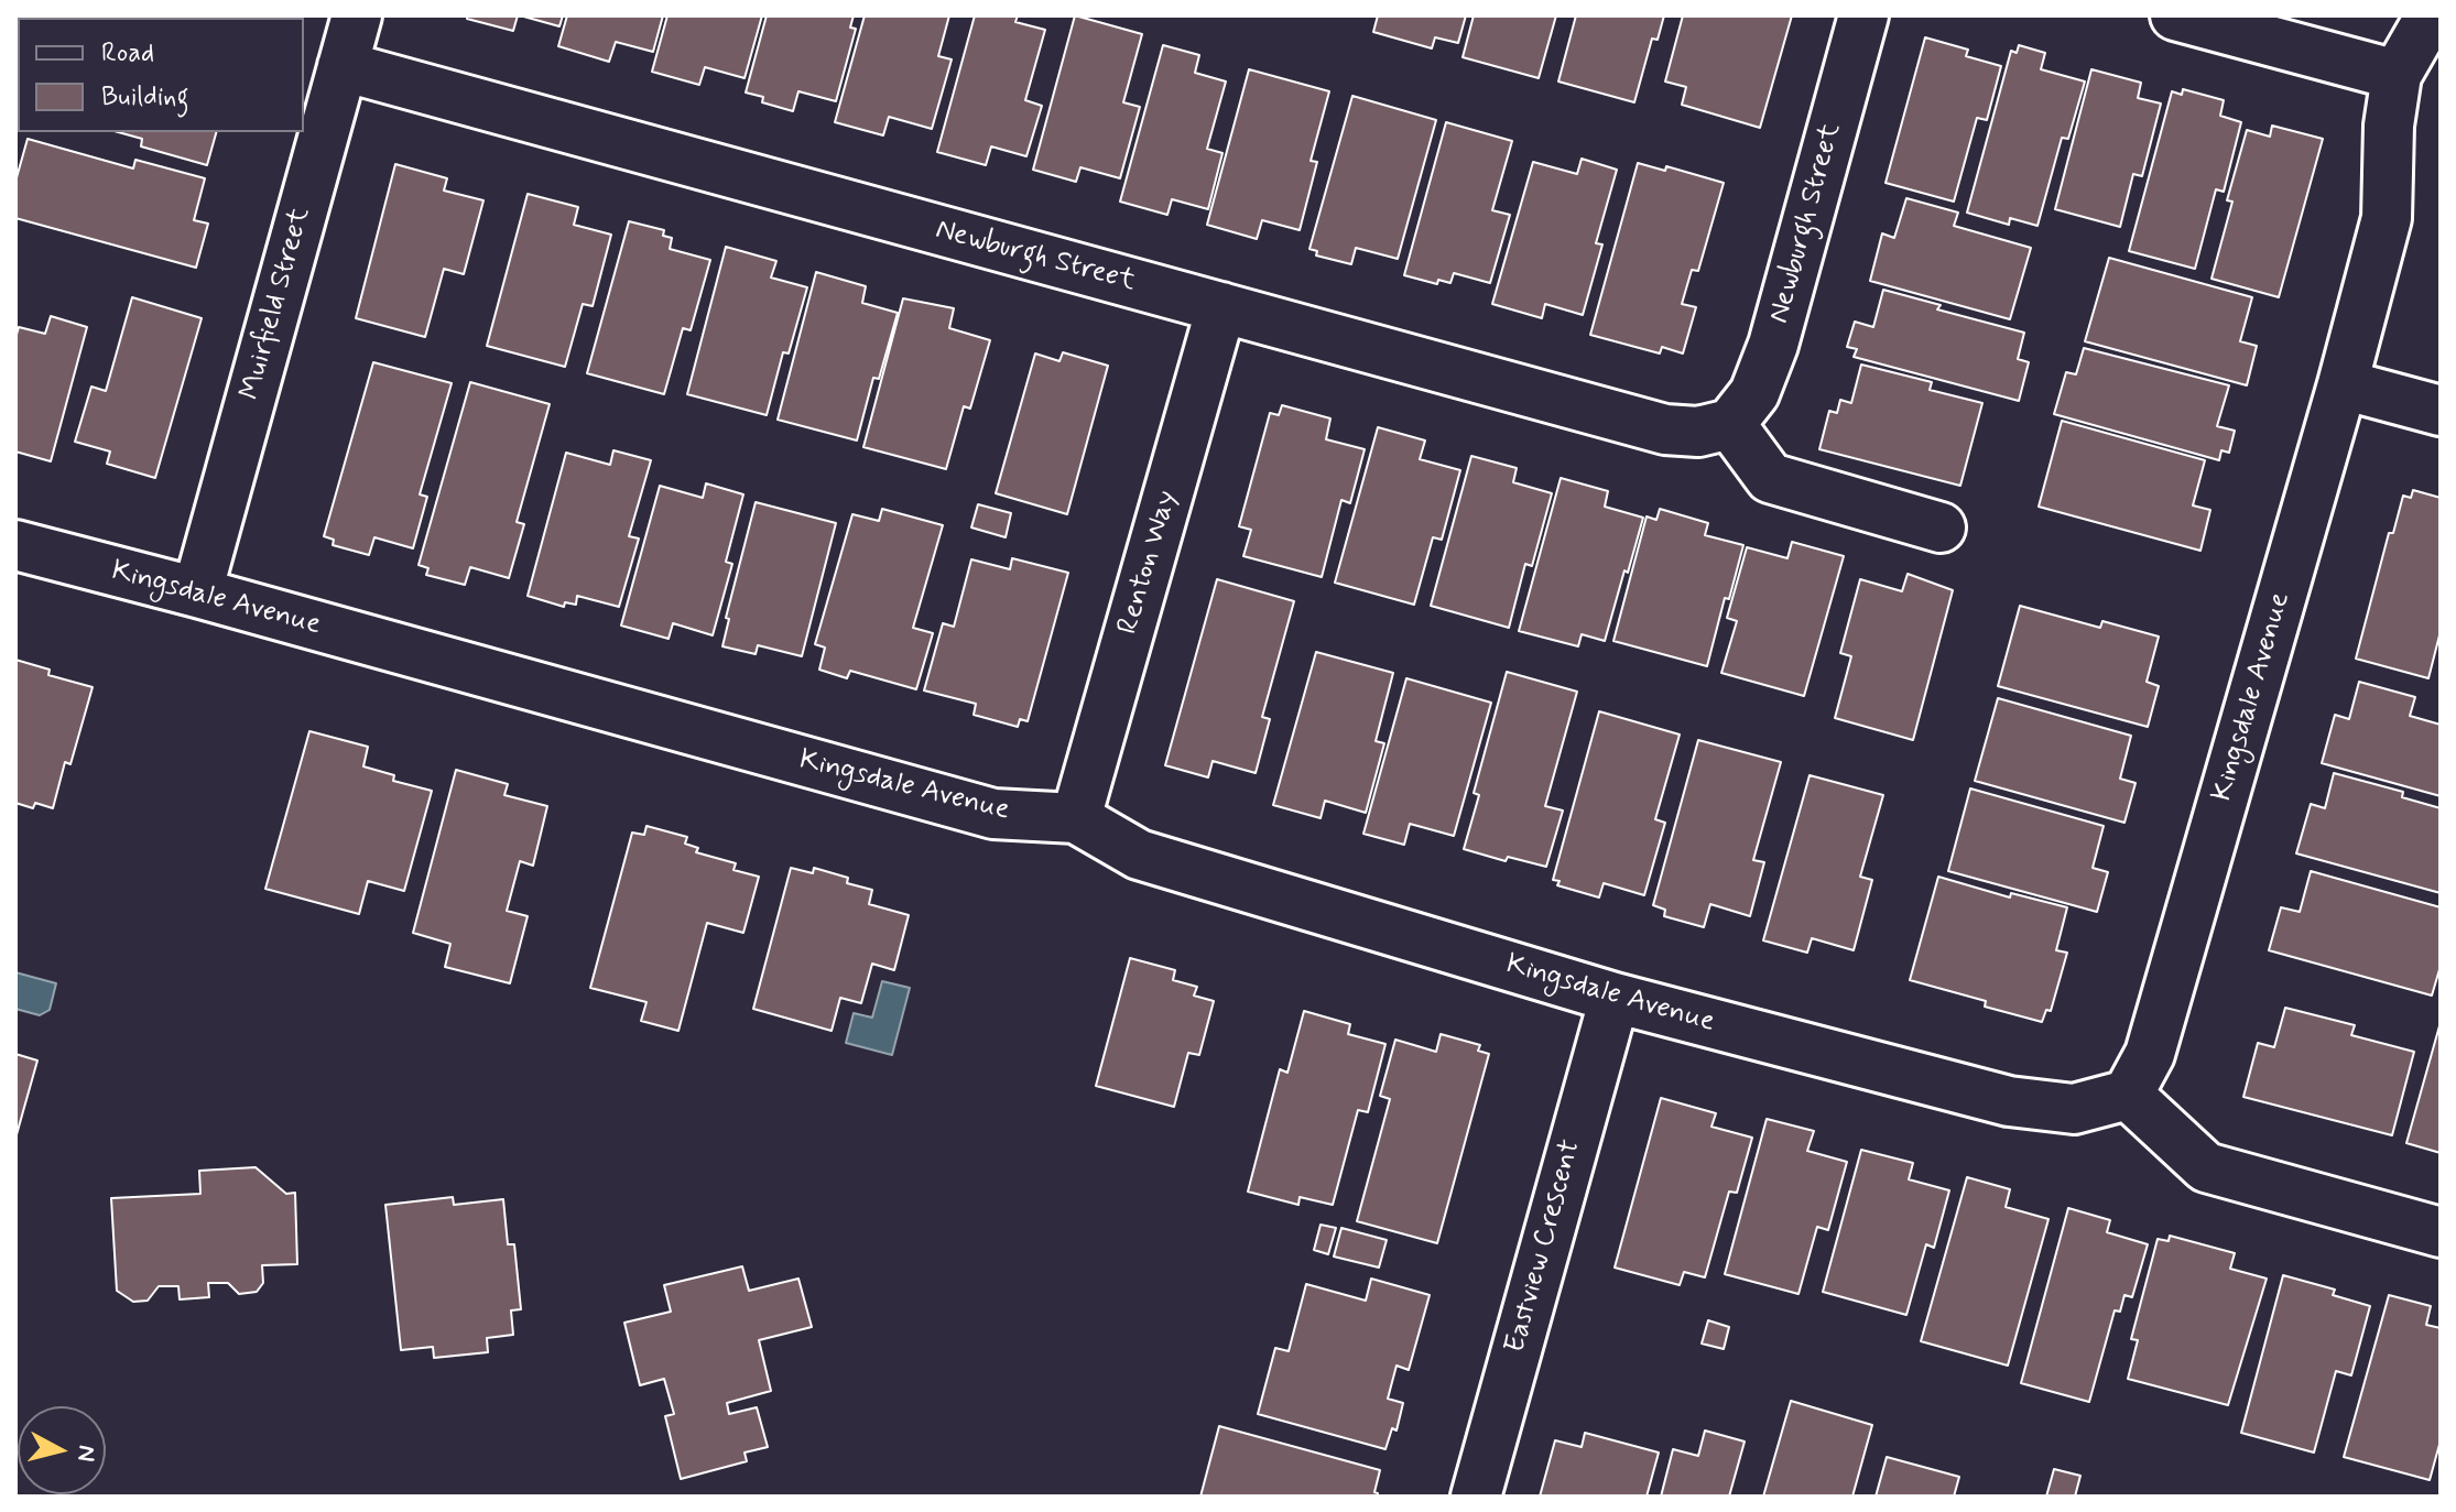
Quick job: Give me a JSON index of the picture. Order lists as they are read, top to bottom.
{
  "streets": {
    "street": [
      "Newburgh Street",
      "Muirfield Street",
      "Renton Way",
      "Kingsdale Avenue",
      "Eastview Crescent"
    ]
  },
  "crossings": [
    ["Newburgh Street", "Muirfield Street"],
    ["Newburgh Street", "Renton Way"],
    ["Muirfield Street", "Kingsdale Avenue"],
    ["Renton Way", "Kingsdale Avenue"],
    ["Kingsdale Avenue", "Eastview Crescent"]
  ],
  "legend": ["Road", "Building"],
  "north": "right"
}
